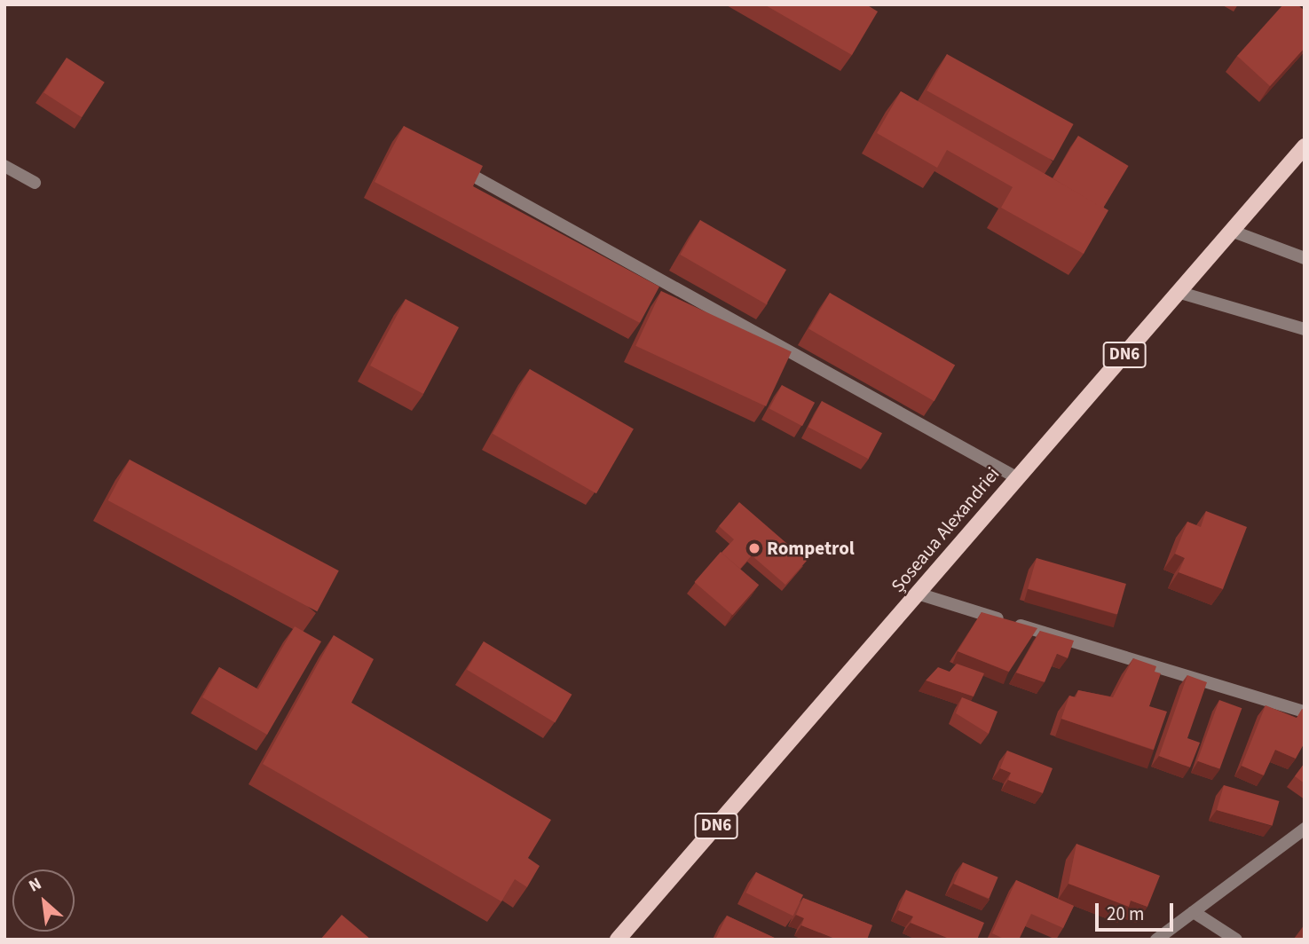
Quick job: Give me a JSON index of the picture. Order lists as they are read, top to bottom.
{
  "streets": {
    "main road": ["DN6", "Șoseaua Alexandriei"]
  },
  "places": ["Rompetrol"],
  "scale_bar": "20 m",
  "north": "top left"
}
